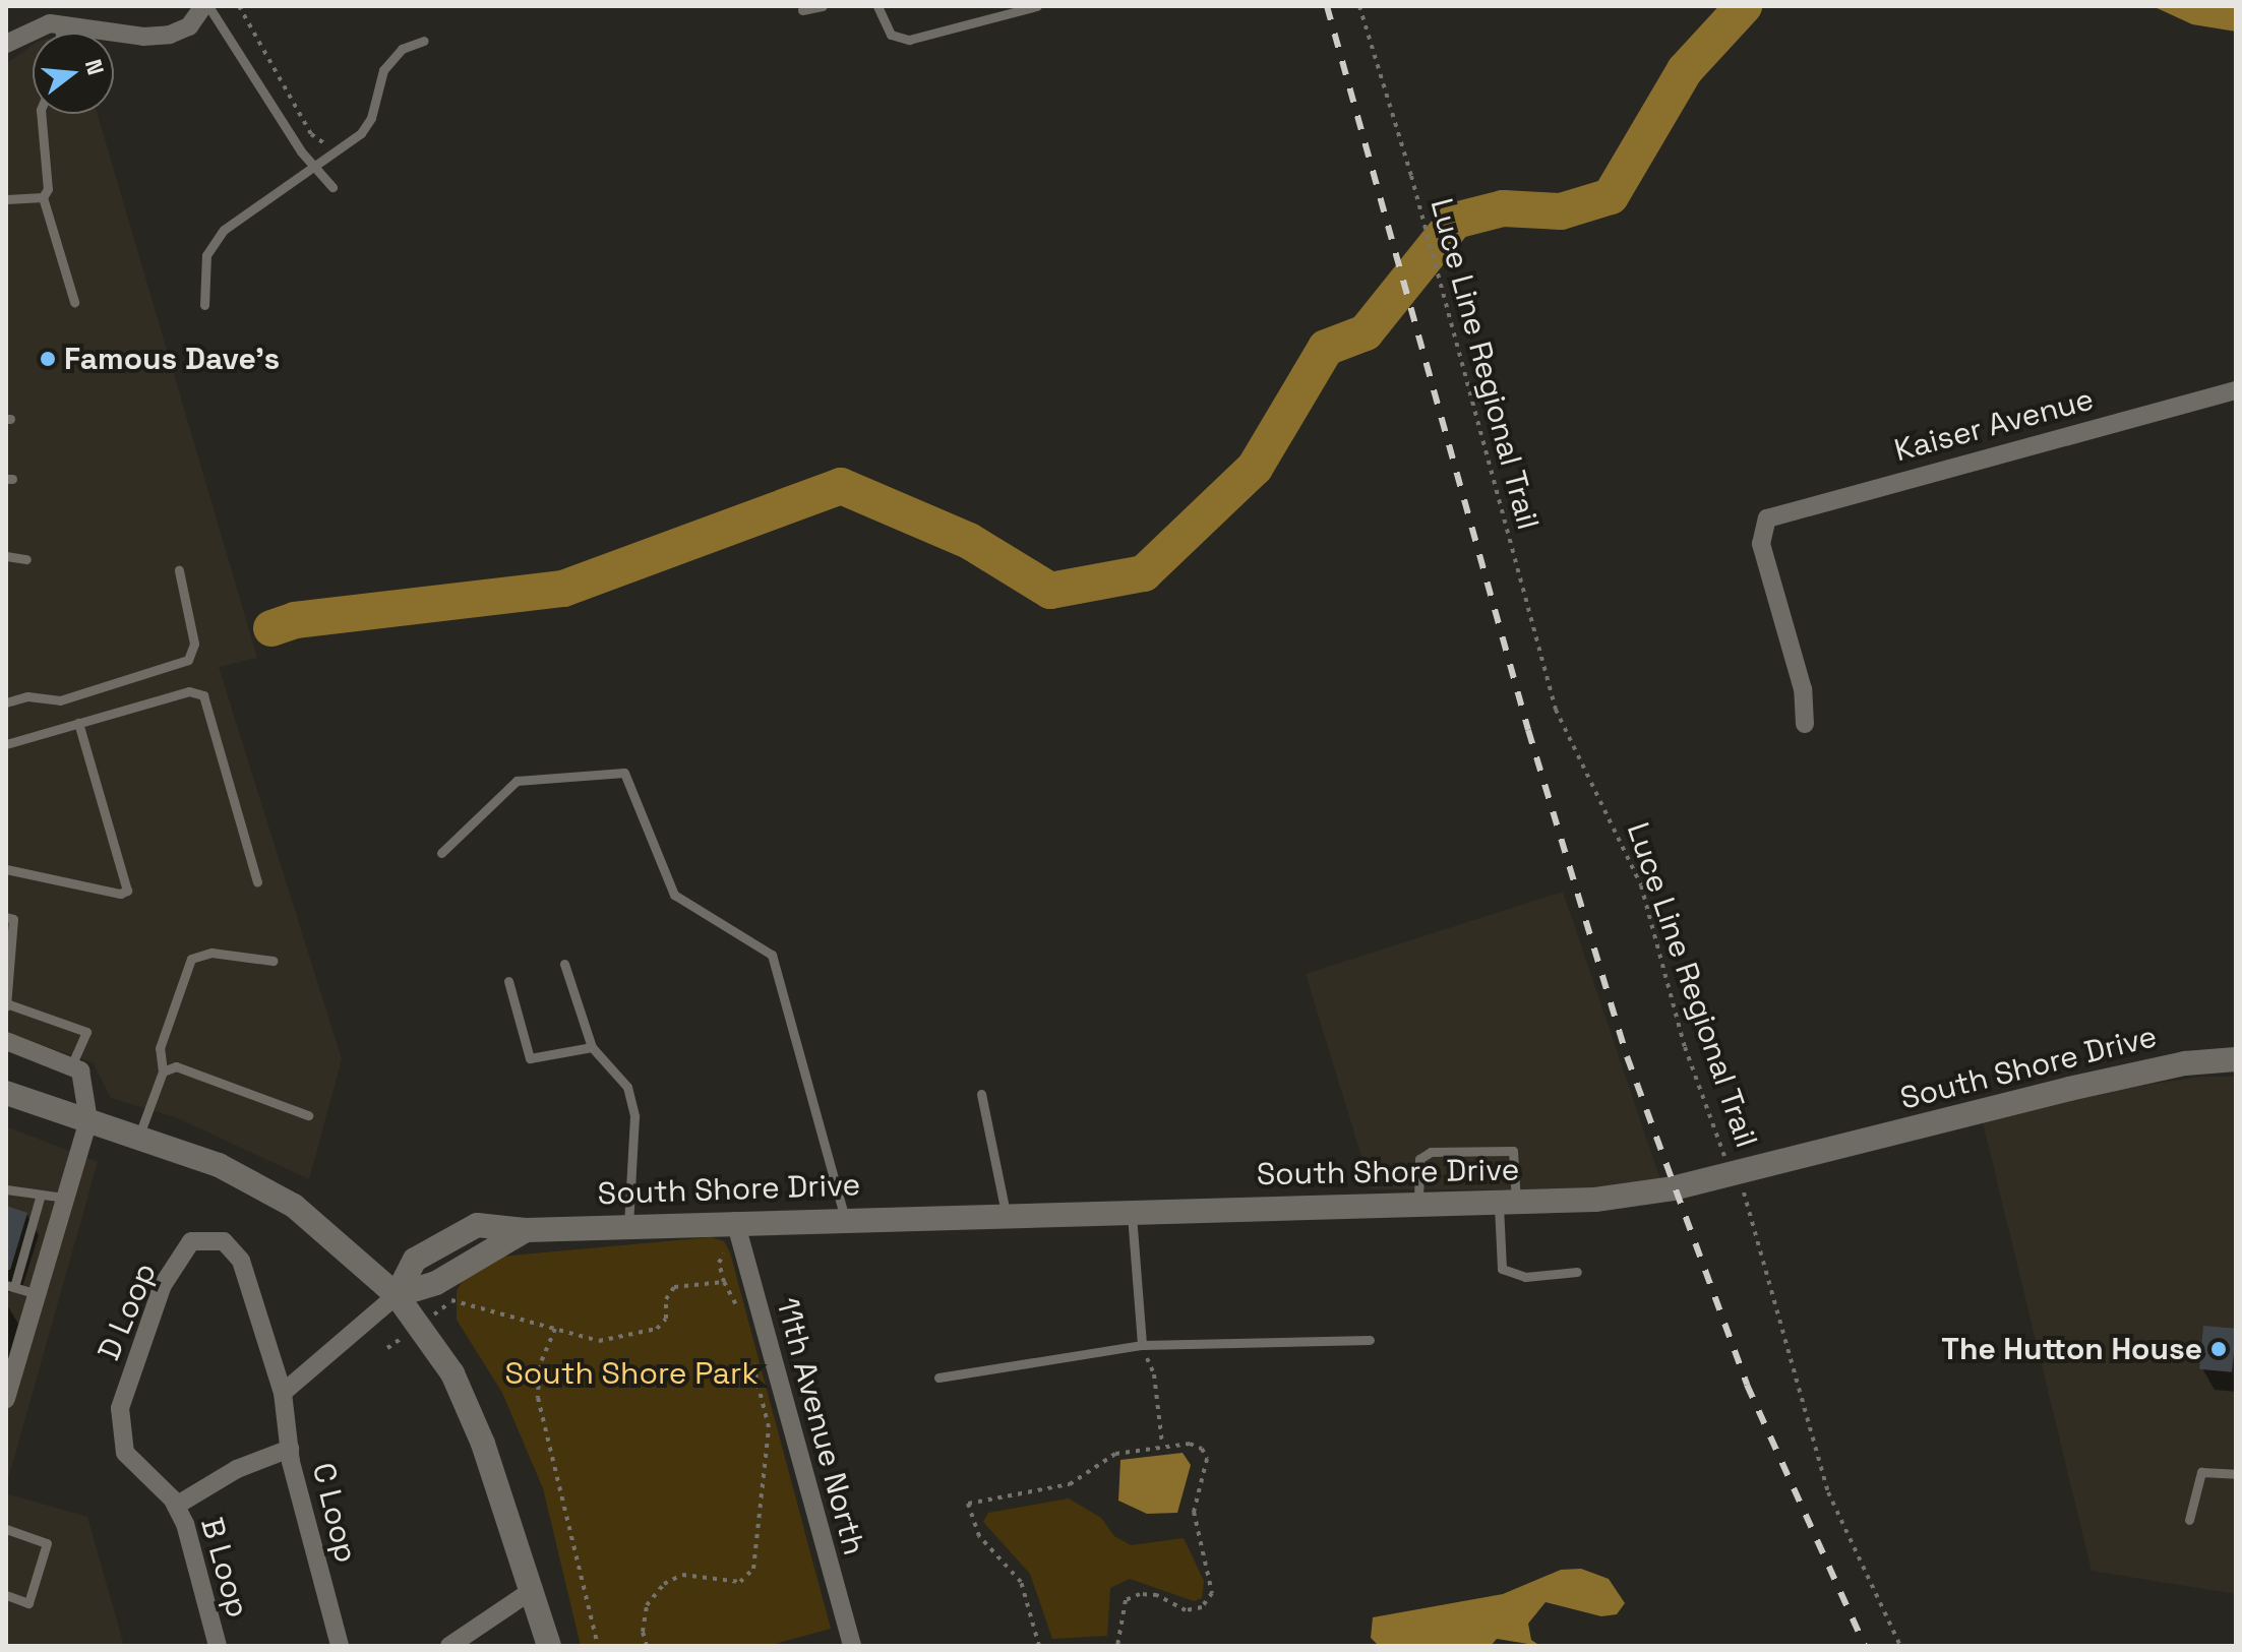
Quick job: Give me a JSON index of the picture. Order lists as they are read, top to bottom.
{
  "streets": {
    "street": [
      "Kaiser Avenue",
      "South Shore Drive",
      "D Loop",
      "11th Avenue North",
      "C Loop",
      "B Loop"
    ],
    "path": ["Luce Line Regional Trail"]
  },
  "crossings": [
    ["Luce Line Regional Trail", "South Shore Drive"],
    ["South Shore Drive", "11th Avenue North"],
    ["D Loop", "C Loop"],
    ["D Loop", "B Loop"]
  ],
  "parks": ["South Shore Park"],
  "places": ["Famous Dave's", "The Hutton House"],
  "north": "right"
}
